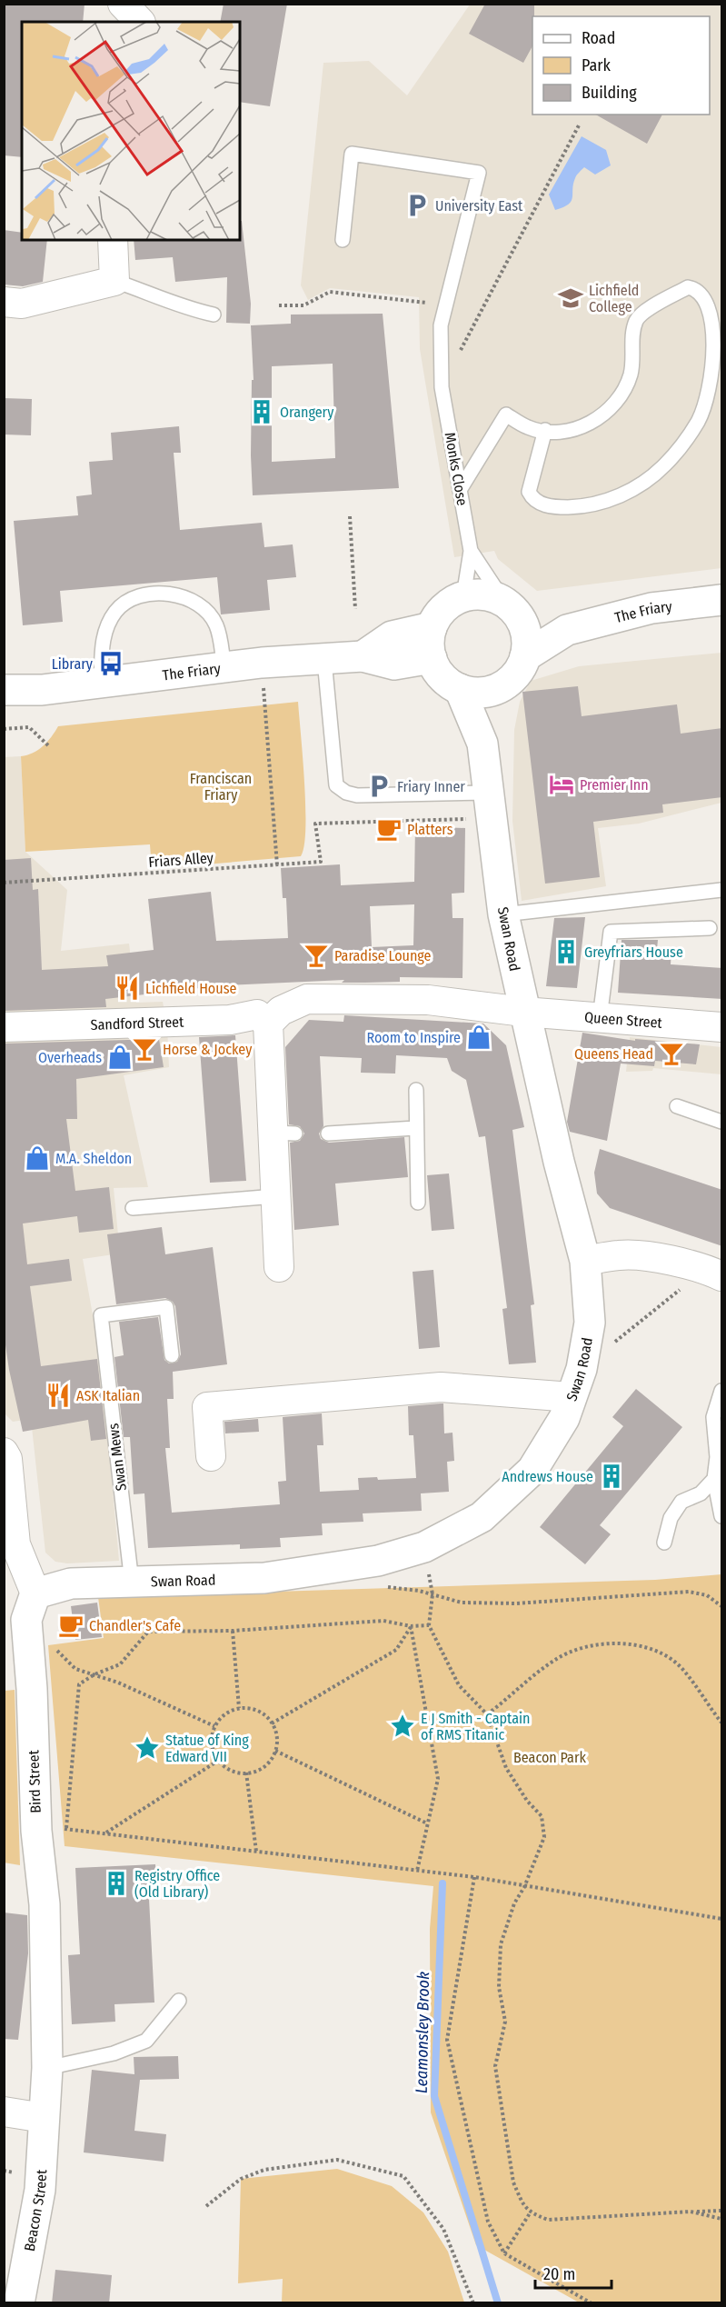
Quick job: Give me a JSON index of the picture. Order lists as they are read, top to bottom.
{
  "streets": {
    "street": [
      "The Friary",
      "Swan Road",
      "Queen Street",
      "Sandford Street",
      "Bird Street",
      "Beacon Street"
    ],
    "lane": ["Monks Close", "Swan Mews"],
    "path": ["Friars Alley"]
  },
  "crossings": [
    ["The Friary", "Swan Road"],
    ["Friars Alley", "Swan Road"],
    ["Swan Road", "Queen Street"],
    ["Swan Road", "Swan Mews"],
    ["Swan Road", "Bird Street"],
    ["Bird Street", "Beacon Street"]
  ],
  "water": ["Leamonsley Brook"],
  "parks": ["Franciscan Friary", "Beacon Park"],
  "places": {
    "parking": ["University East", "Friary Inner"],
    "school or university": ["Lichfield College"],
    "building": [
      "Orangery",
      "Greyfriars House",
      "Andrews House",
      "Registry Office (Old Library)"
    ],
    "bus stop": ["Library"],
    "hotel": ["Premier Inn"],
    "cafe": ["Platters", "Chandler's Cafe"],
    "bar": ["Paradise Lounge", "Horse & Jockey", "Queens Head"],
    "restaurant": ["Lichfield House", "ASK Italian"],
    "shop": ["Room to Inspire", "Overheads", "M.A. Sheldon"],
    "place": ["E J Smith - Captain of RMS Titanic", "Statue of King Edward VII"]
  },
  "legend": ["Road", "Park", "Building"],
  "scale_bar": "20 m"
}
